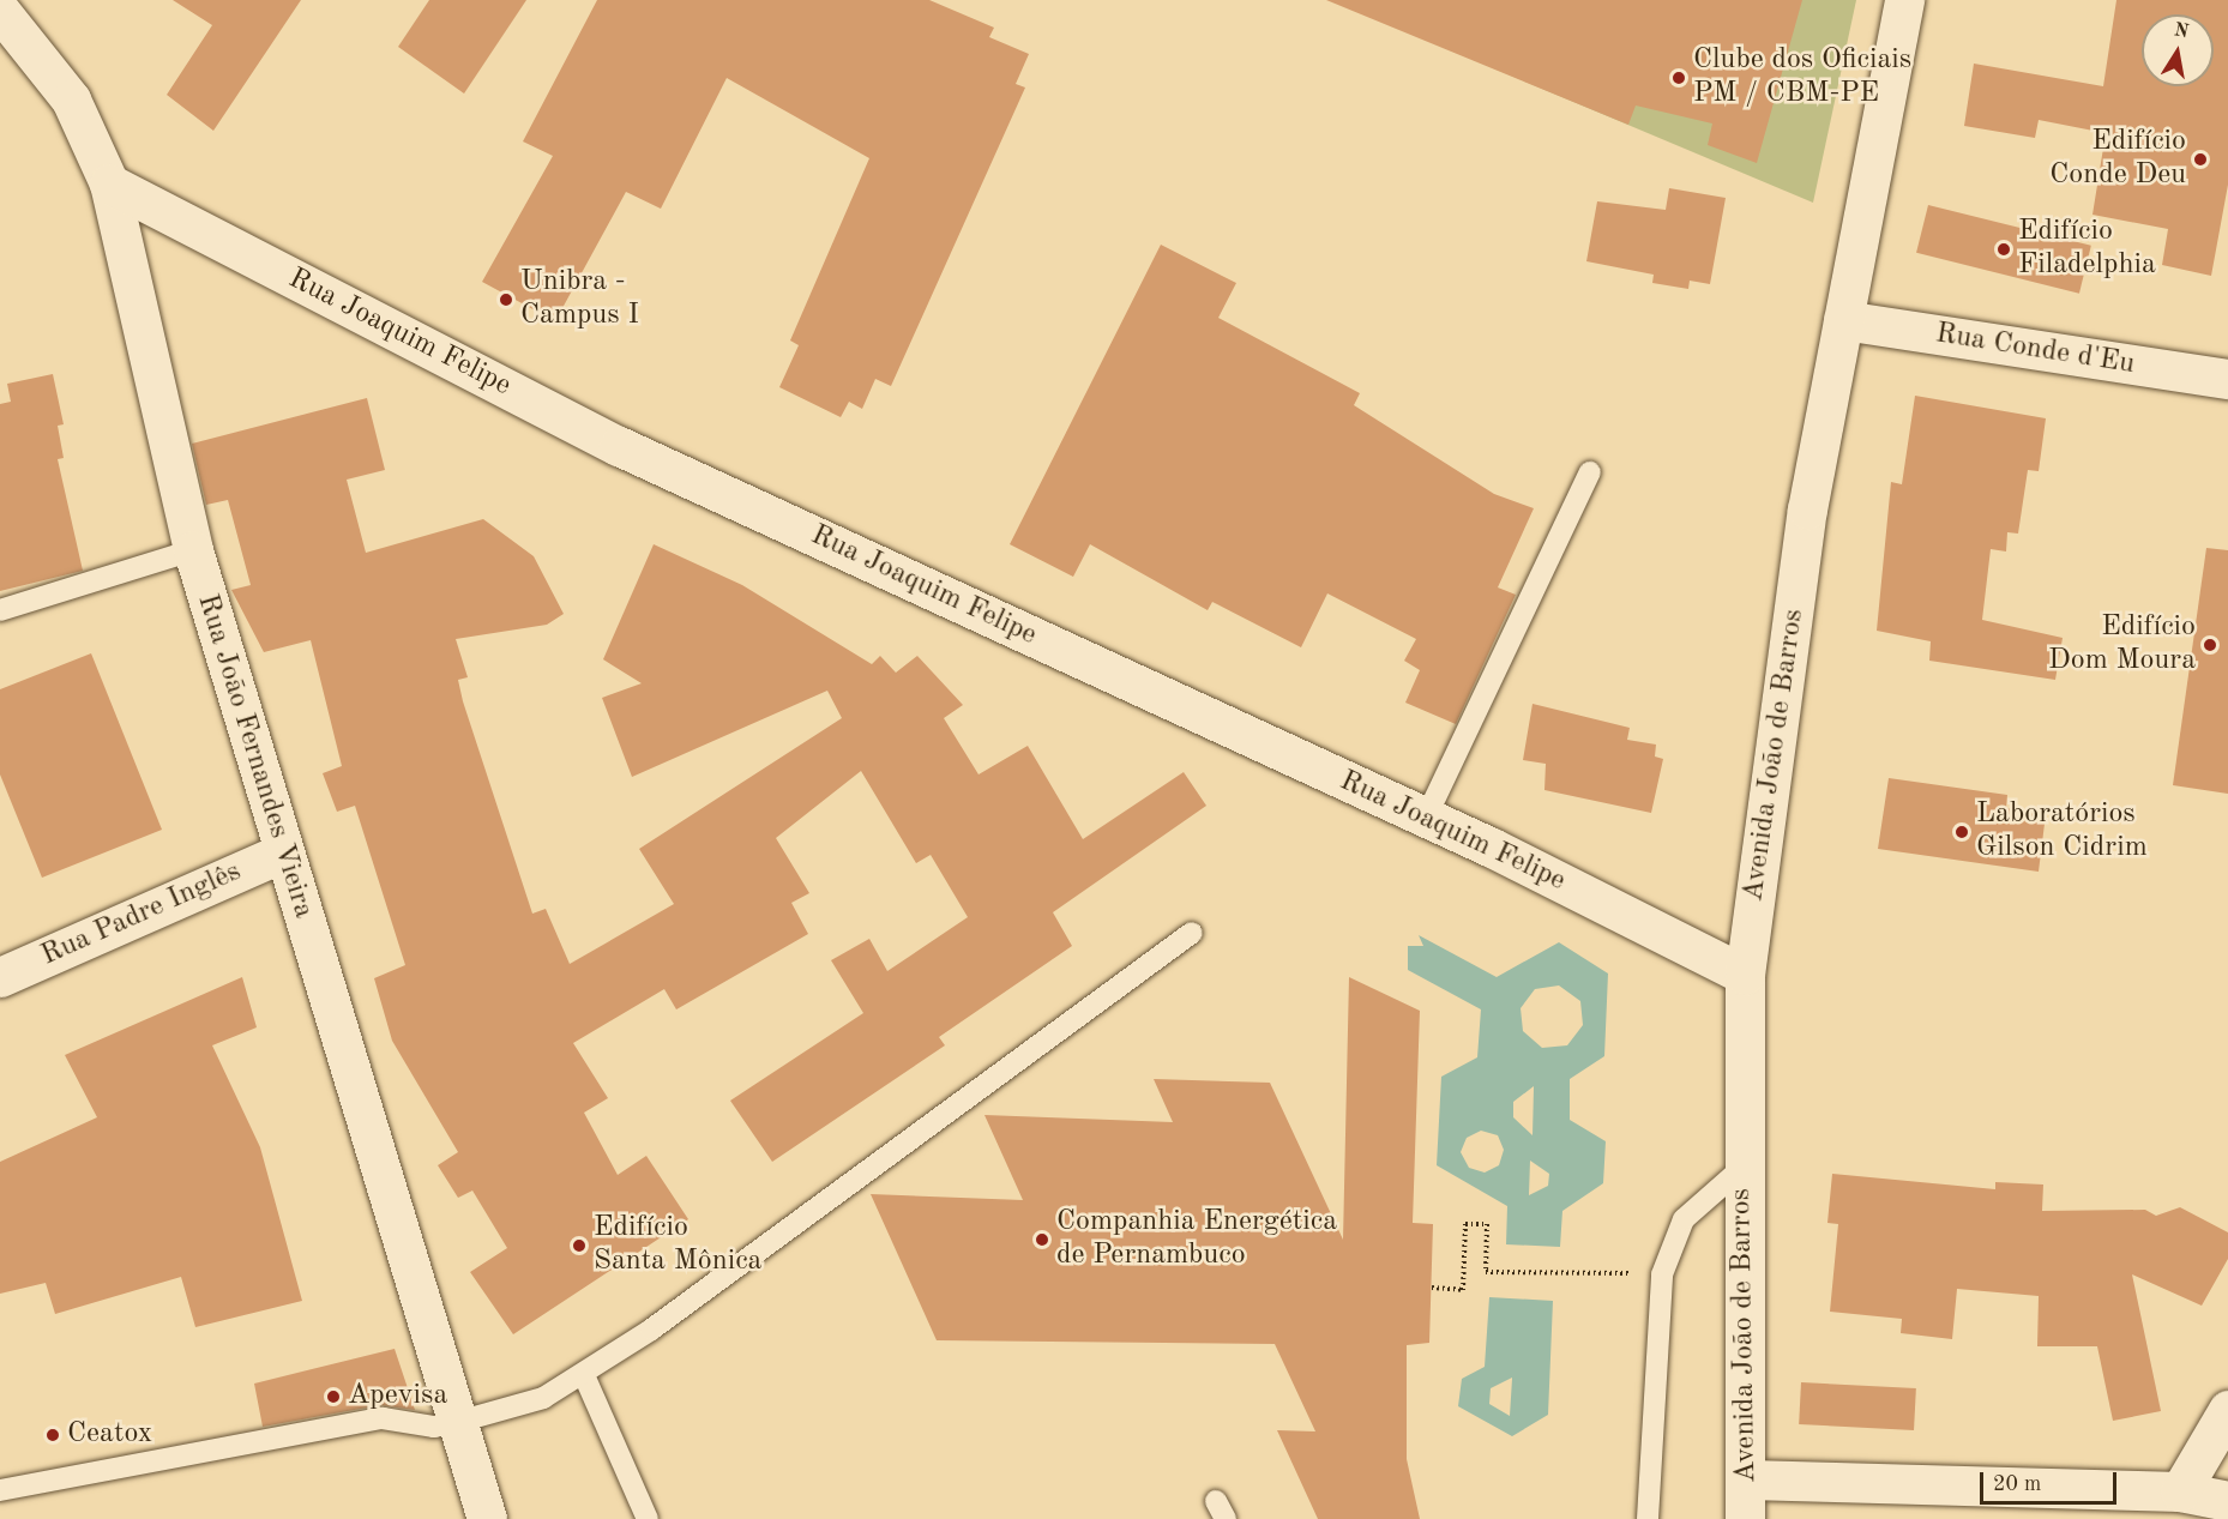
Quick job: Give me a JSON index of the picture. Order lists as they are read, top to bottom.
{
  "streets": {
    "main road": [
      "Rua Joaquim Felipe",
      "Rua Conde d'Eu",
      "Avenida João de Barros",
      "Rua João Fernandes Vieira",
      "Rua Padre Inglês"
    ]
  },
  "crossings": [
    ["Rua Joaquim Felipe", "Avenida João de Barros"],
    ["Rua Joaquim Felipe", "Rua João Fernandes Vieira"],
    ["Rua Conde d'Eu", "Avenida João de Barros"],
    ["Rua João Fernandes Vieira", "Rua Padre Inglês"]
  ],
  "places": [
    "Clube dos Oficiais PM / CBM-PE",
    "Edifício Conde Deu",
    "Edifício Filadelphia",
    "Unibra - Campus I",
    "Edifício Dom Moura",
    "Laboratórios Gilson Cidrim",
    "Companhia Energética de Pernambuco",
    "Edifício Santa Mônica",
    "Apevisa",
    "Ceatox"
  ],
  "scale_bar": "20 m",
  "north": "top"
}
